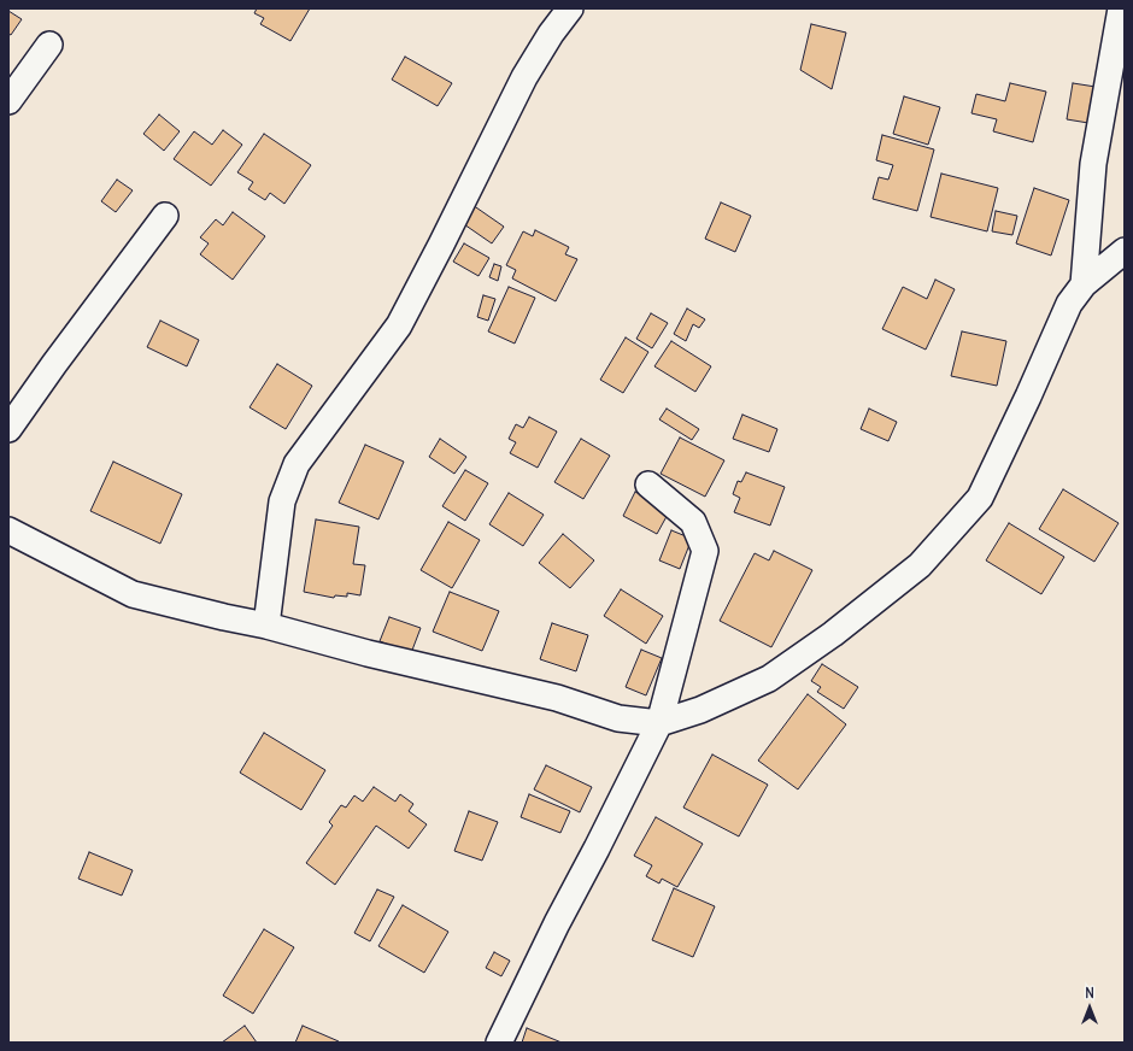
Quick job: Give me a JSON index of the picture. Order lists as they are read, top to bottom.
{
  "north": "top"
}
